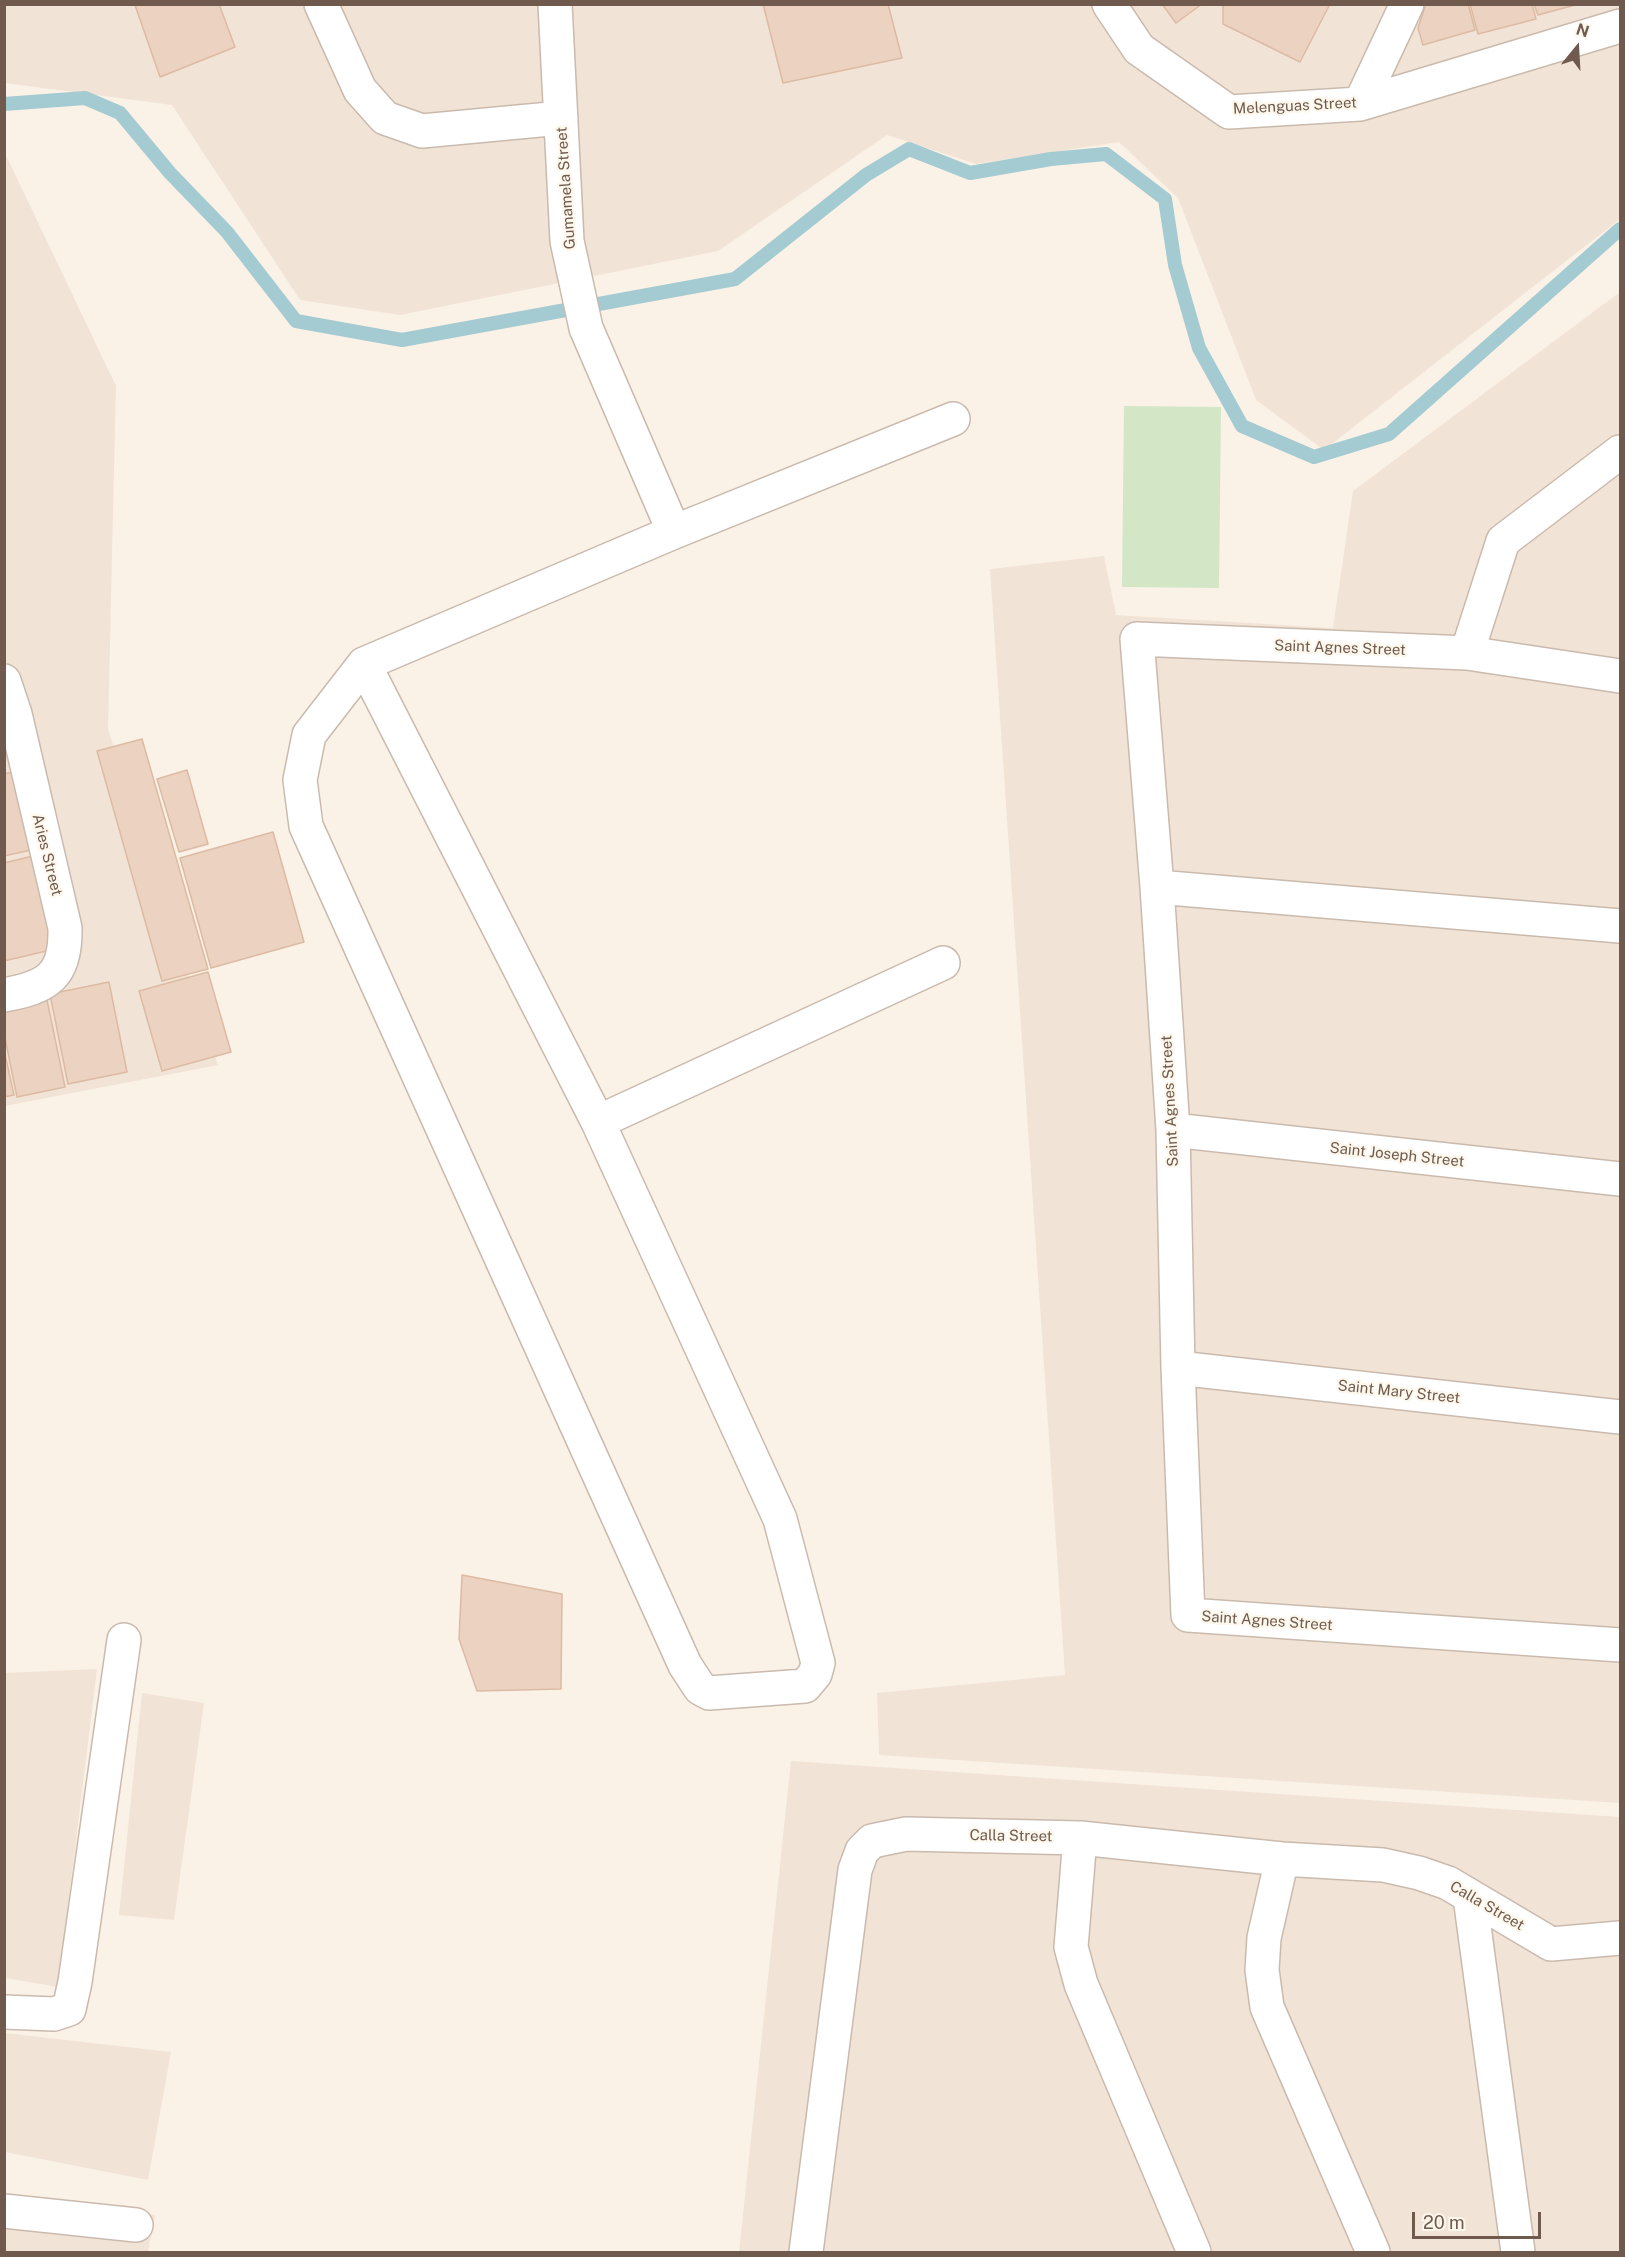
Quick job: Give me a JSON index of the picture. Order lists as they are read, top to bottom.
{
  "streets": {
    "street": [
      "Melenguas Street",
      "Gumamela Street",
      "Saint Agnes Street",
      "Aries Street",
      "Saint Joseph Street",
      "Saint Mary Street",
      "Calla Street"
    ]
  },
  "crossings": [
    ["Saint Agnes Street", "Saint Joseph Street"],
    ["Saint Agnes Street", "Saint Mary Street"]
  ],
  "scale_bar": "20 m",
  "north": "top"
}
